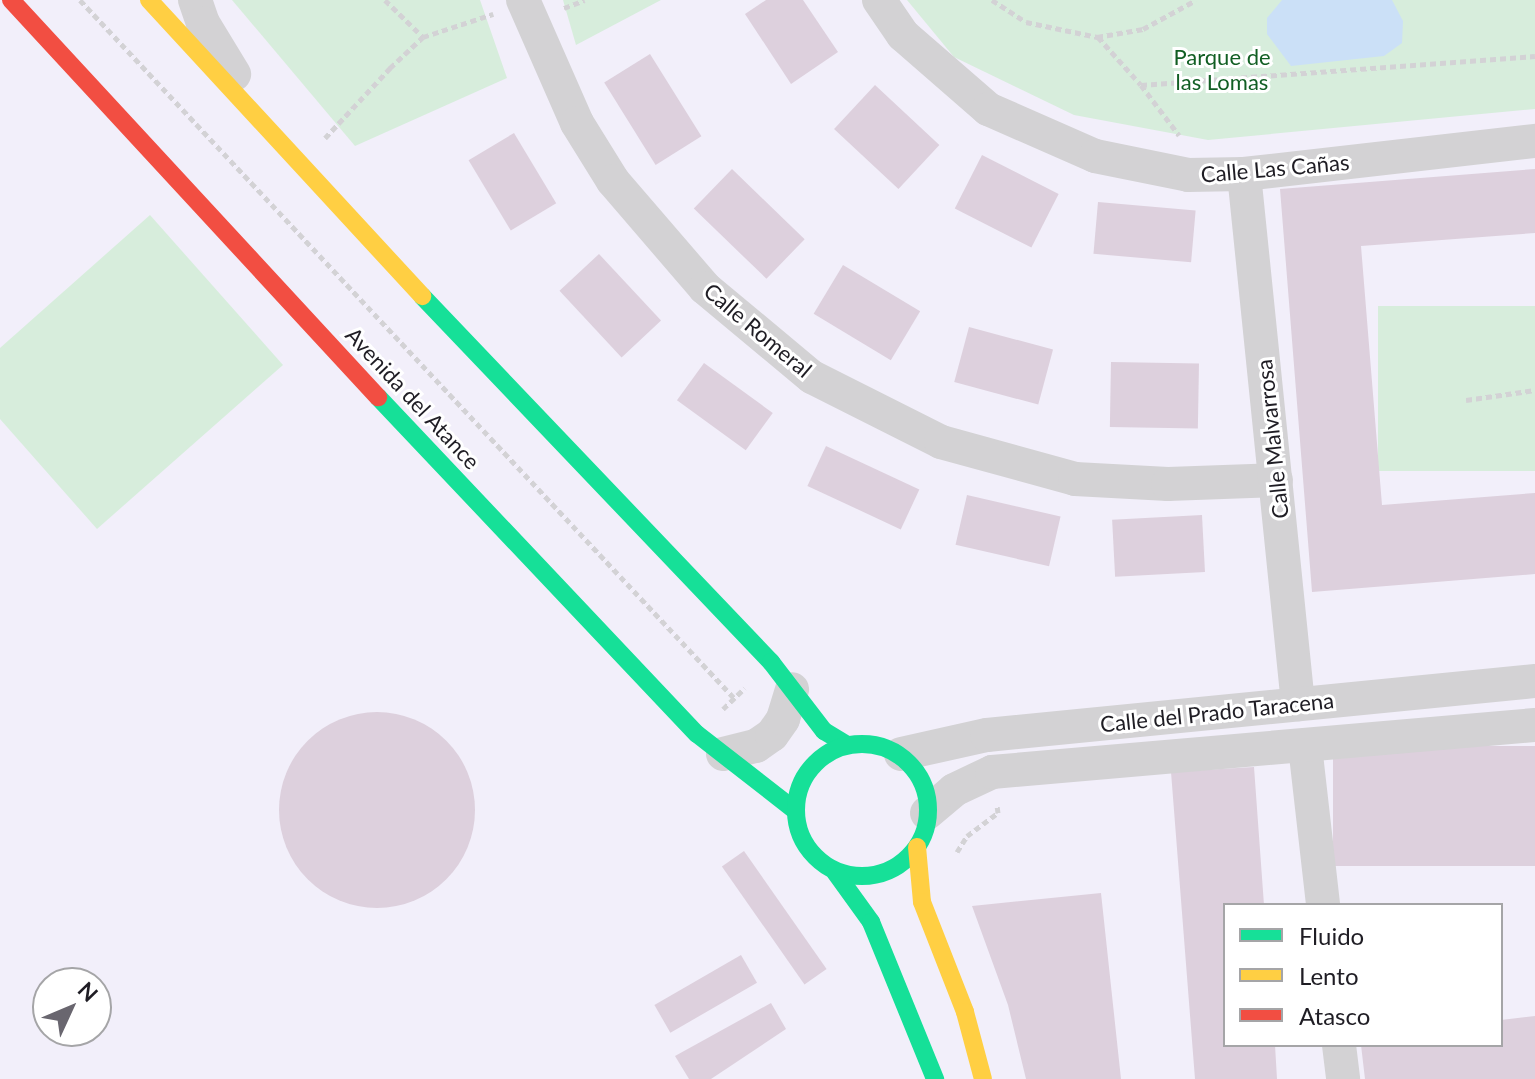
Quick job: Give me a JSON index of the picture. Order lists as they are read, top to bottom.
{
  "streets": {
    "main road": ["Avenida del Atance"],
    "street": [
      "Calle Las Cañas",
      "Calle Romeral",
      "Calle Malvarrosa",
      "Calle del Prado Taracena"
    ]
  },
  "crossings": [
    ["Calle Las Cañas", "Calle Malvarrosa"],
    ["Calle Romeral", "Calle Malvarrosa"],
    ["Avenida del Atance", "Calle del Prado Taracena"],
    ["Calle Malvarrosa", "Calle del Prado Taracena"]
  ],
  "parks": ["Parque de las Lomas"],
  "legend": ["Fluido", "Lento", "Atasco"],
  "north": "top right"
}
